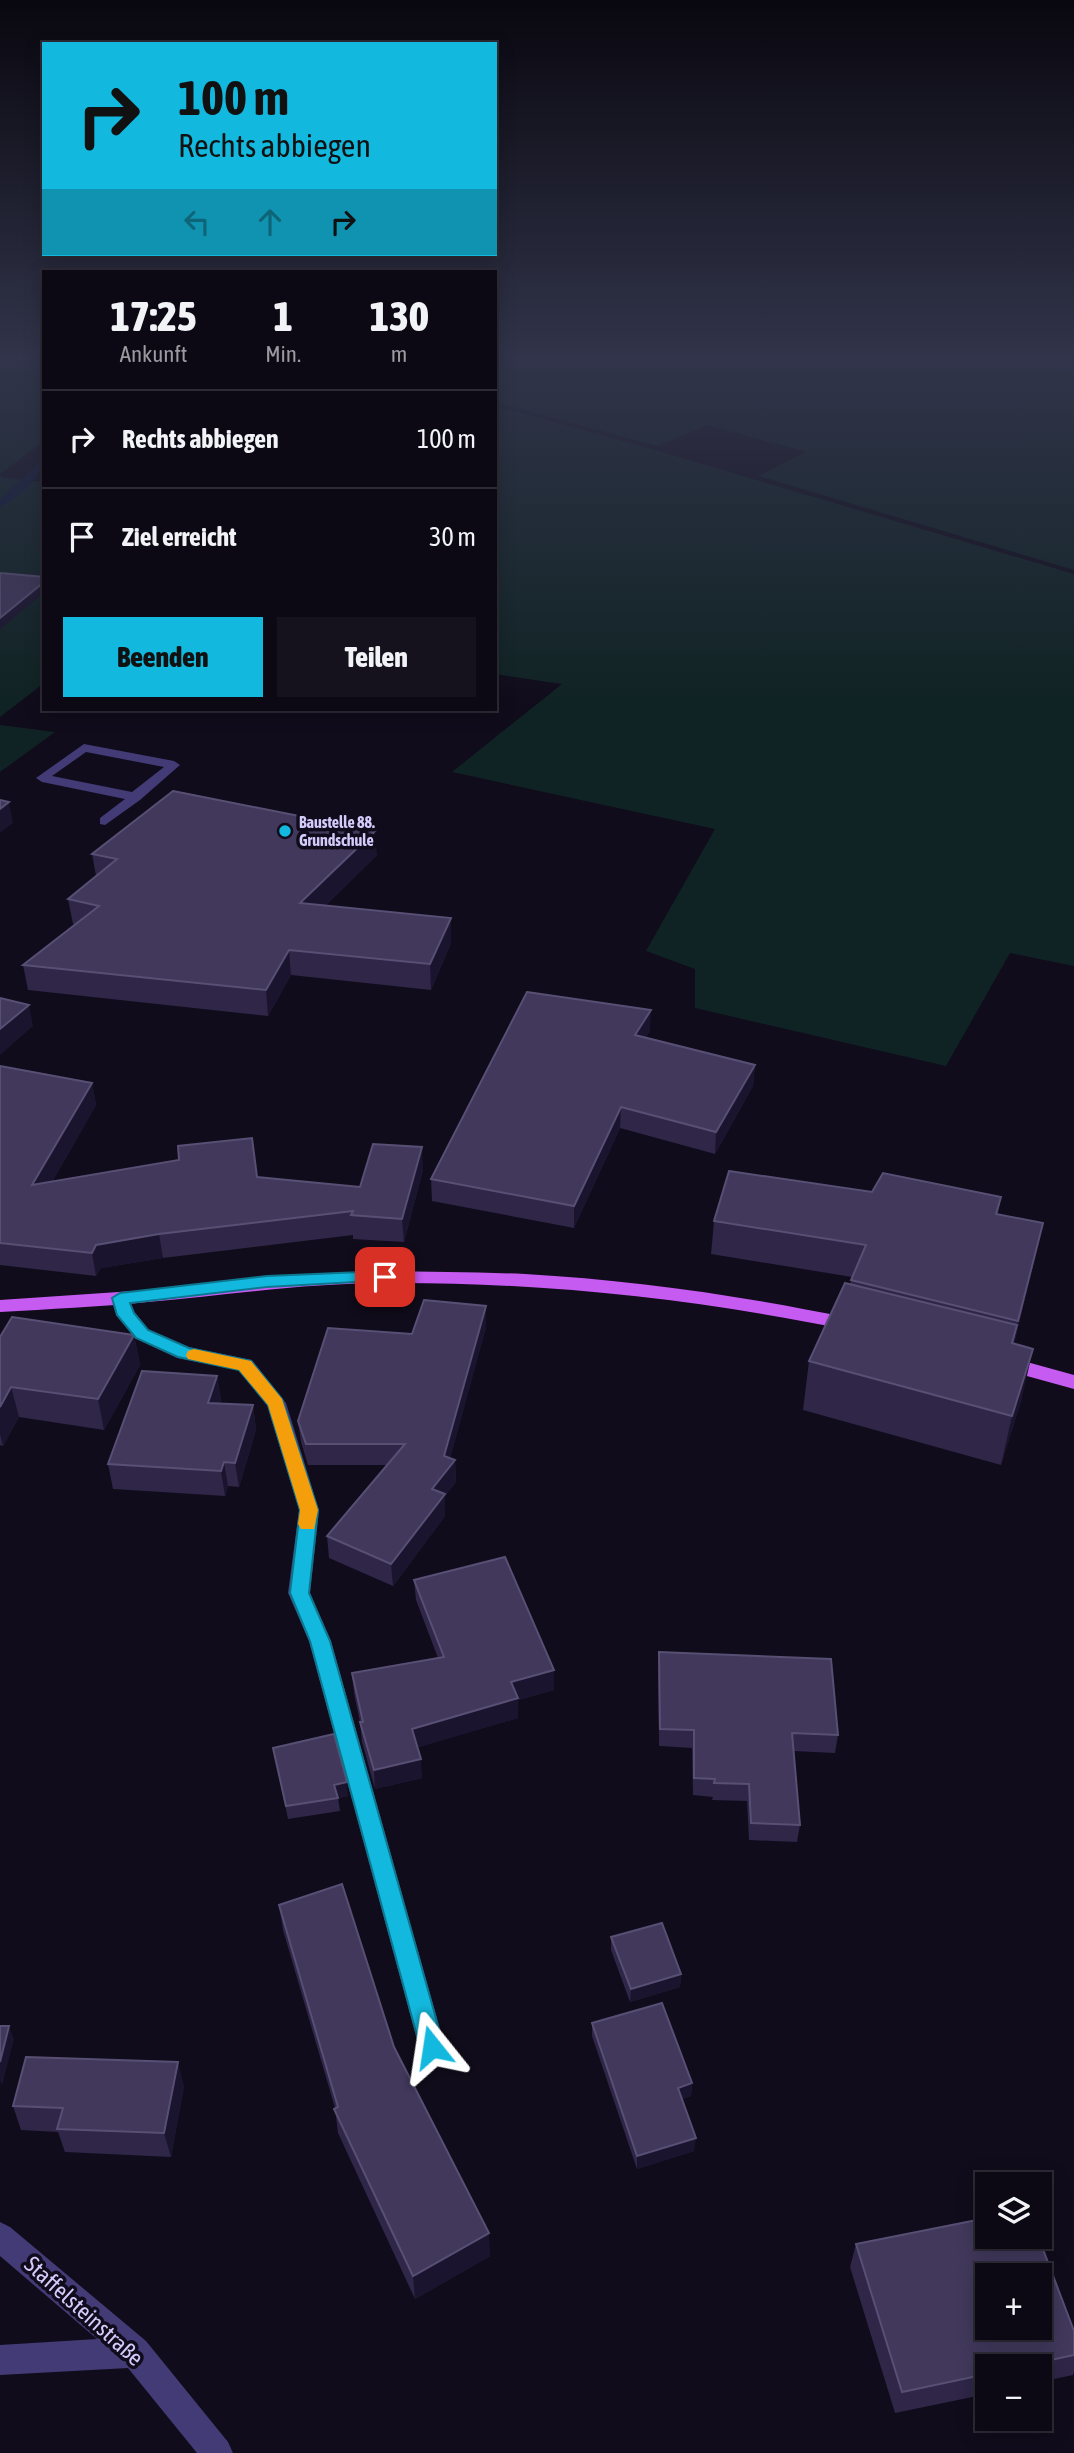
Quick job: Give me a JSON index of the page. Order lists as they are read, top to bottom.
{
  "streets": {
    "street": ["Staffelsteinstraße"]
  },
  "places": ["Baustelle 88. Grundschule"],
  "page": {
    "turn": ["100 m", "Rechts abbiegen"],
    "eta": [
      "17:25",
      "Ankunft",
      "1",
      "Min.",
      "130",
      "m"
    ],
    "list": [
      {
        "name": "Rechts abbiegen",
        "value": "100 m"
      },
      {
        "name": "Ziel erreicht",
        "value": "30 m"
      }
    ],
    "buttons": ["Beenden", "Teilen"],
    "map_buttons": ["+", "−"]
  }
}
